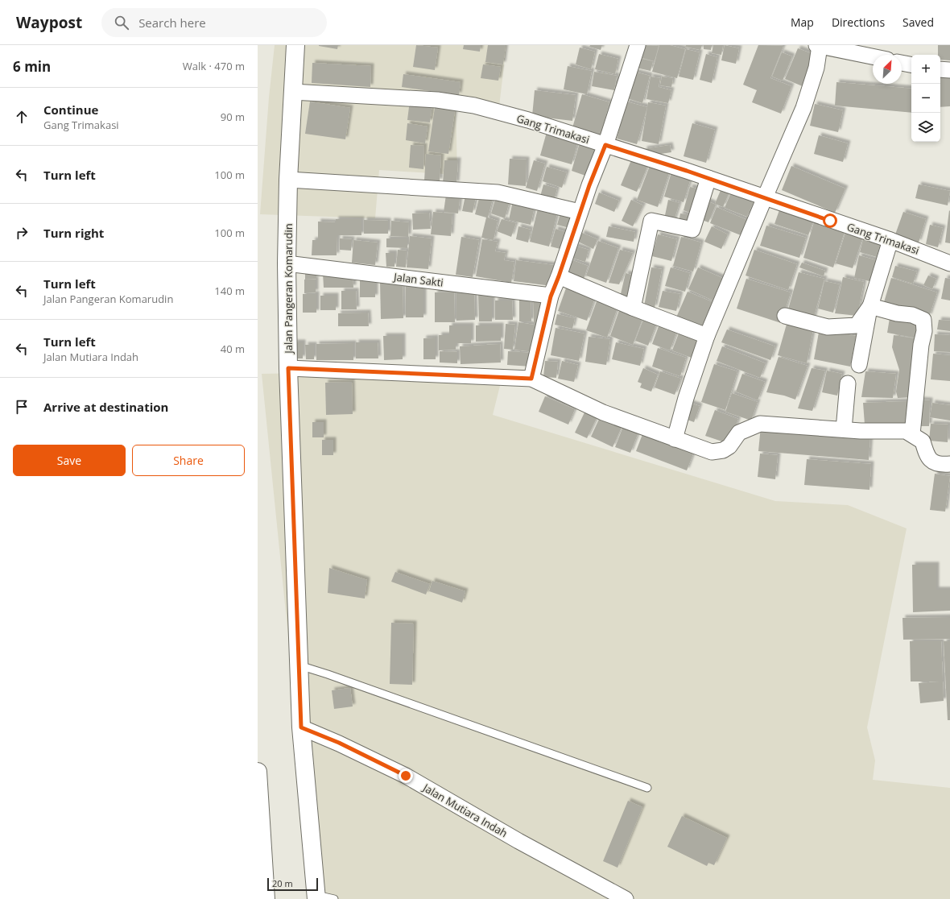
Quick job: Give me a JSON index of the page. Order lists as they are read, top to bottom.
{
  "streets": {
    "main road": ["Jalan Pangeran Komarudin"],
    "street": ["Gang Trimakasi", "Jalan Sakti", "Jalan Mutiara Indah"]
  },
  "crossings": [
    ["Gang Trimakasi", "Jalan Pangeran Komarudin"],
    ["Jalan Sakti", "Jalan Pangeran Komarudin"],
    ["Jalan Pangeran Komarudin", "Jalan Mutiara Indah"]
  ],
  "scale_bar": "20 m",
  "north": "top right",
  "page": {
    "header": "Waypost",
    "search": "Search here",
    "nav": ["Map", "Directions", "Saved"],
    "heading": ["6 min", "Walk · 470 m"],
    "map_buttons": ["+", "−"],
    "list": [
      ["Continue", "Gang Trimakasi", "90 m"],
      ["Turn left", "100 m"],
      ["Turn right", "100 m"],
      ["Turn left", "Jalan Pangeran Komarudin", "140 m"],
      ["Turn left", "Jalan Mutiara Indah", "40 m"],
      "Arrive at destination"
    ],
    "buttons": ["Save", "Share"],
    "scale": "20 m"
  }
}
